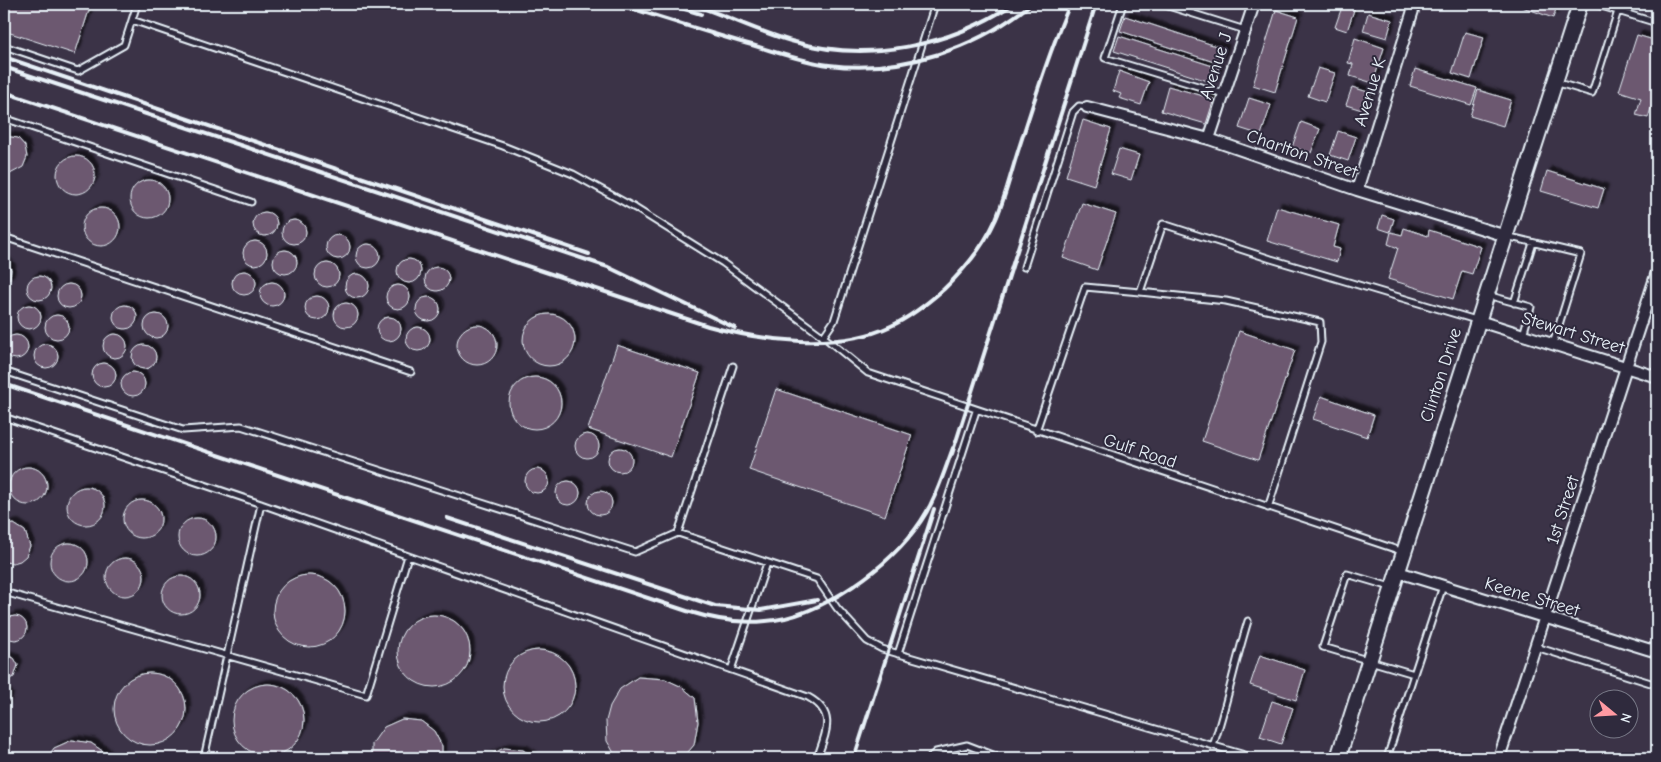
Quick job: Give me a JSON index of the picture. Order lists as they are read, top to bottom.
{
  "streets": {
    "main road": ["Clinton Drive"],
    "street": [
      "Avenue J",
      "Avenue K",
      "Charlton Street",
      "Stewart Street",
      "1st Street",
      "Keene Street"
    ],
    "lane": ["Gulf Road"]
  },
  "crossings": [
    ["Avenue J", "Charlton Street"],
    ["Avenue K", "Charlton Street"],
    ["Charlton Street", "Clinton Drive"],
    ["Stewart Street", "Clinton Drive"],
    ["Stewart Street", "1st Street"],
    ["Clinton Drive", "Gulf Road"],
    ["Clinton Drive", "Keene Street"],
    ["1st Street", "Keene Street"]
  ],
  "north": "right"
}
